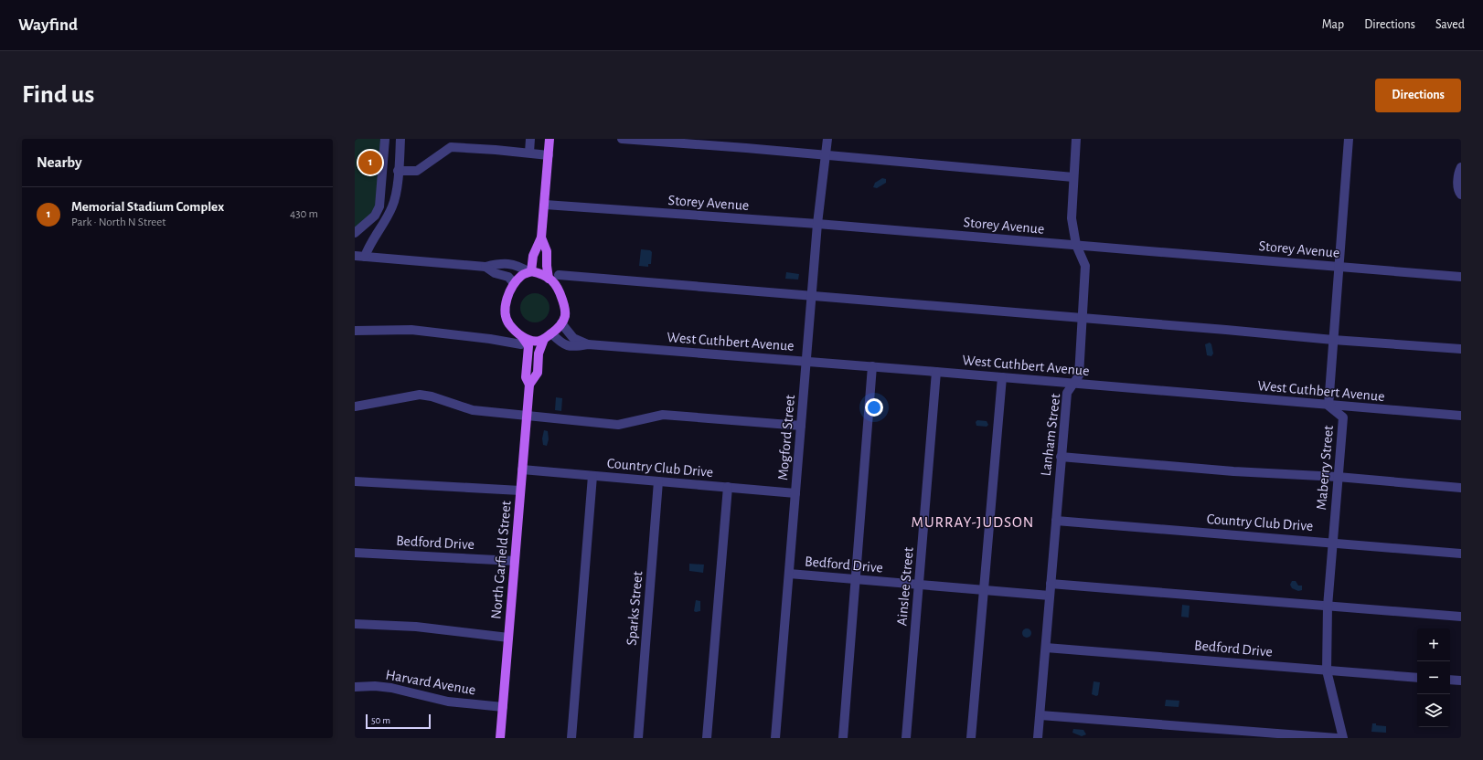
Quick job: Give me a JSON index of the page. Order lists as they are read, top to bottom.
{
  "streets": {
    "main road": ["North Garfield Street"],
    "street": [
      "Storey Avenue",
      "West Cuthbert Avenue",
      "Lanham Street",
      "Mogford Street",
      "Country Club Drive",
      "Maberry Street",
      "Bedford Drive",
      "Ainslee Street",
      "Sparks Street",
      "Harvard Avenue"
    ]
  },
  "crossings": [
    ["Storey Avenue", "Lanham Street"],
    ["Storey Avenue", "Mogford Street"],
    ["Storey Avenue", "Maberry Street"],
    ["West Cuthbert Avenue", "Lanham Street"],
    ["West Cuthbert Avenue", "Mogford Street"],
    ["West Cuthbert Avenue", "Maberry Street"],
    ["West Cuthbert Avenue", "Ainslee Street"],
    ["Lanham Street", "Country Club Drive"],
    ["Lanham Street", "Bedford Drive"],
    ["Mogford Street", "Country Club Drive"],
    ["Mogford Street", "Bedford Drive"],
    ["Country Club Drive", "Maberry Street"],
    ["Country Club Drive", "North Garfield Street"],
    ["Country Club Drive", "Sparks Street"],
    ["Maberry Street", "Bedford Drive"],
    ["Bedford Drive", "North Garfield Street"],
    ["Bedford Drive", "Ainslee Street"],
    ["North Garfield Street", "Harvard Avenue"]
  ],
  "districts": ["MURRAY-JUDSON"],
  "scale_bar": "50 m",
  "page": {
    "header": "Wayfind",
    "nav": ["Map", "Directions", "Saved"],
    "buttons": "Directions",
    "title": "Find us",
    "heading": "Nearby",
    "pins": "1",
    "list": [
      {
        "mark": "1",
        "name": "Memorial Stadium Complex",
        "note": "Park · North N Street",
        "value": "430 m"
      }
    ],
    "map_buttons": ["+", "−"],
    "scale": "50 m"
  }
}
